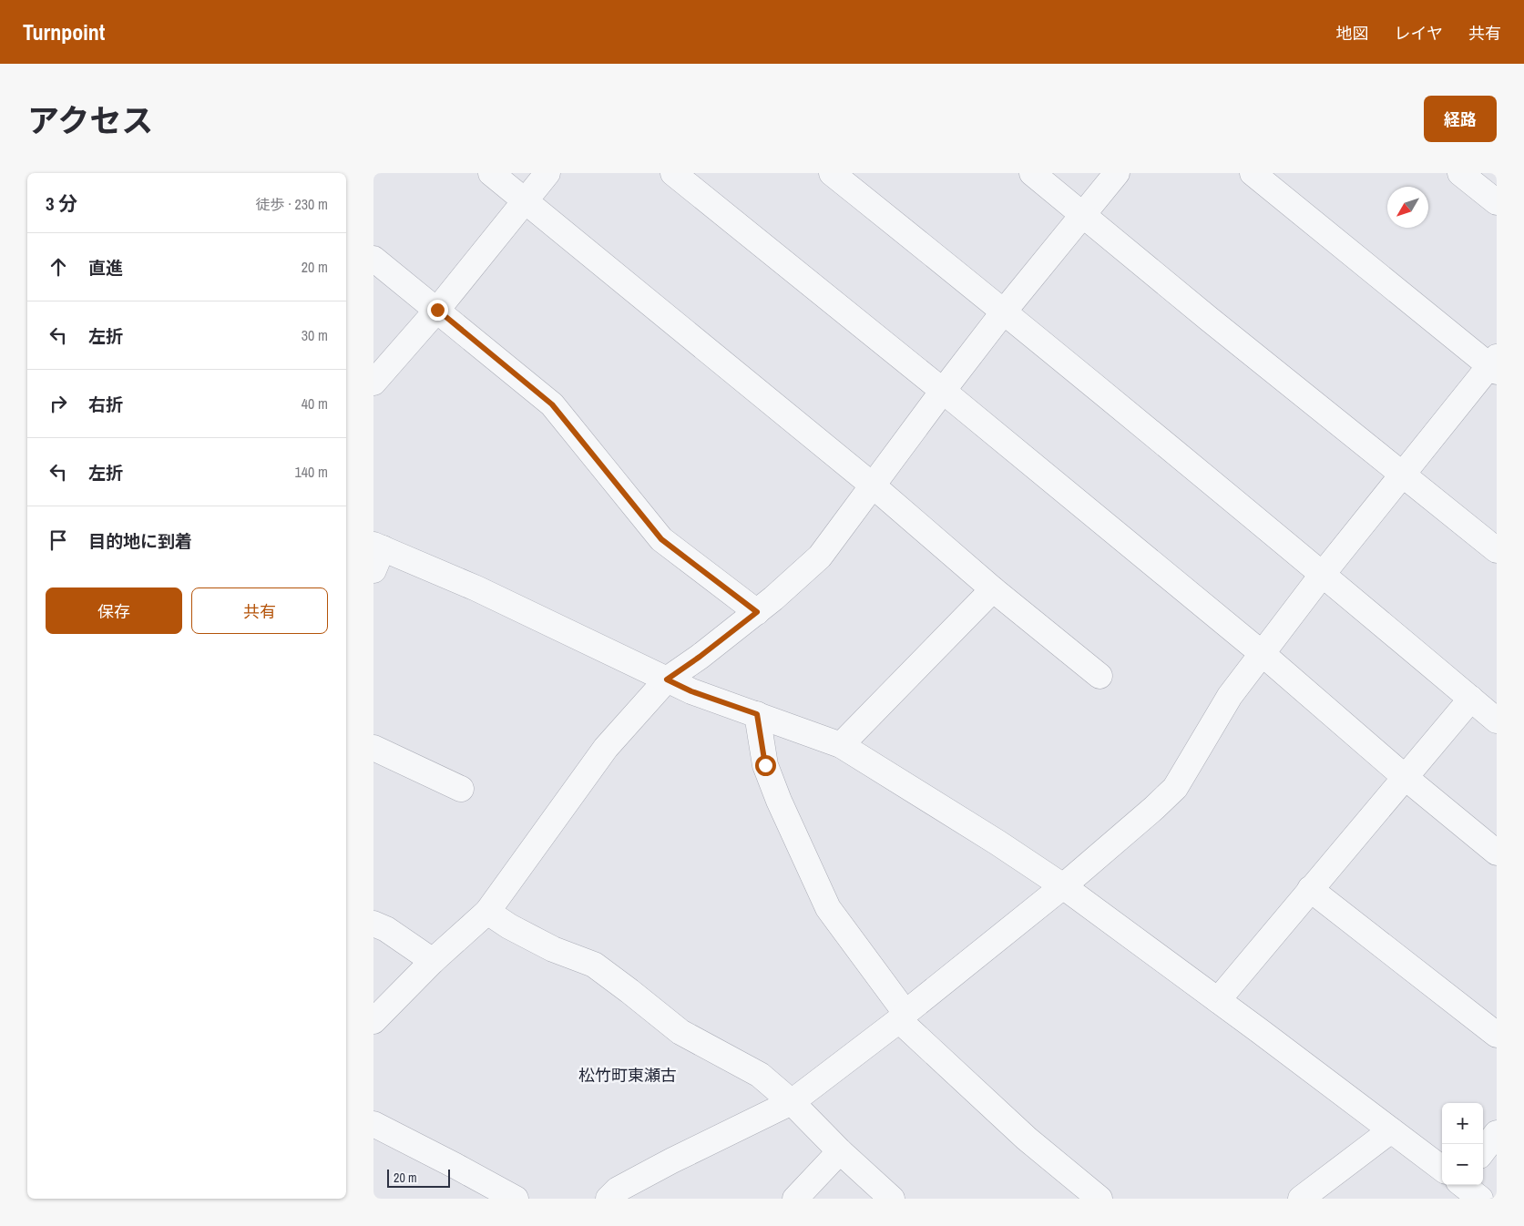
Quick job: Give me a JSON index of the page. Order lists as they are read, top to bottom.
{
  "districts": ["松竹町東瀬古"],
  "scale_bar": "20 m",
  "north": "bottom left",
  "page": {
    "header": "Turnpoint",
    "nav": ["地図", "レイヤ", "共有"],
    "title": "アクセス",
    "buttons": [
      "経路",
      ["保存", "共有"]
    ],
    "heading": ["3 分", "徒歩 · 230 m"],
    "list": [
      ["直進", "20 m"],
      ["左折", "30 m"],
      ["右折", "40 m"],
      ["左折", "140 m"],
      "目的地に到着"
    ],
    "map_buttons": ["+", "−"],
    "scale": "20 m"
  }
}
